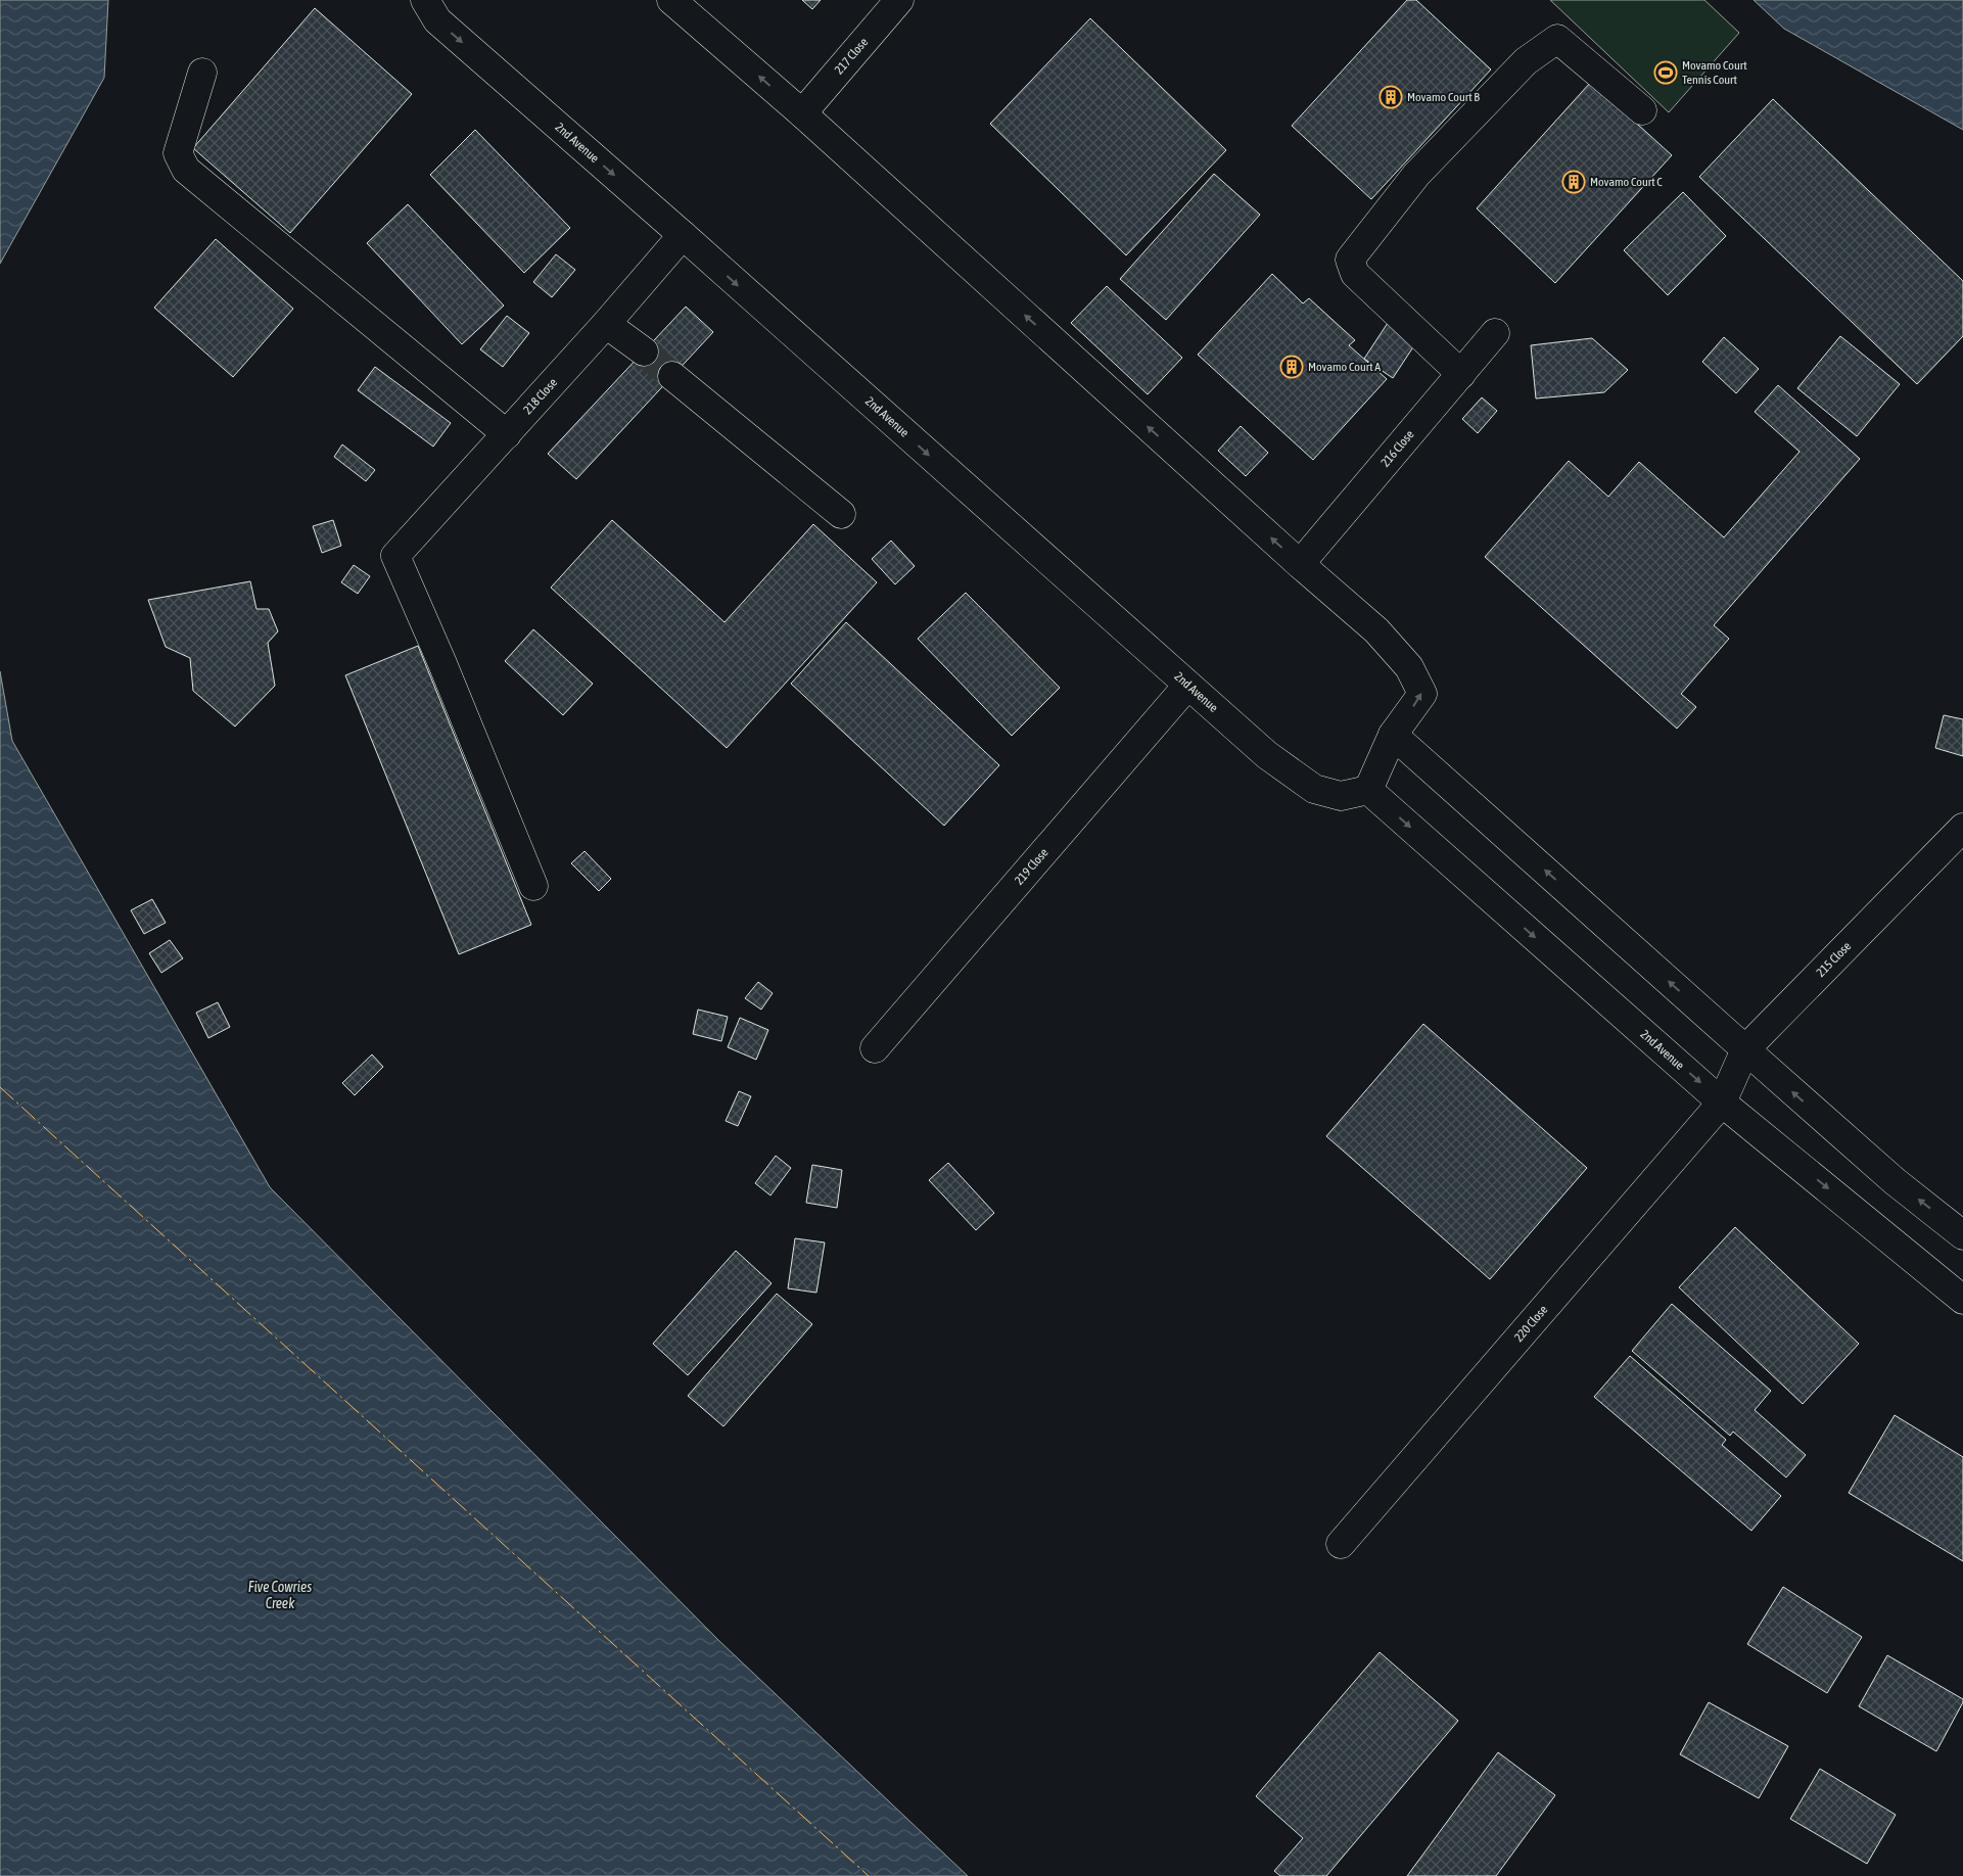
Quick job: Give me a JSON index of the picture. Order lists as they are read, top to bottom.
{
  "streets": {
    "street": [
      "217 Close",
      "2nd Avenue",
      "218 Close",
      "216 Close",
      "219 Close",
      "215 Close",
      "220 Close"
    ]
  },
  "crossings": [
    ["2nd Avenue", "218 Close"],
    ["2nd Avenue", "219 Close"],
    ["2nd Avenue", "215 Close"],
    ["2nd Avenue", "220 Close"],
    ["215 Close", "220 Close"]
  ],
  "water": ["Five Cowries Creek"],
  "places": {
    "sports": ["Movamo Court Tennis Court"],
    "building": ["Movamo Court B", "Movamo Court C", "Movamo Court A"]
  }
}
